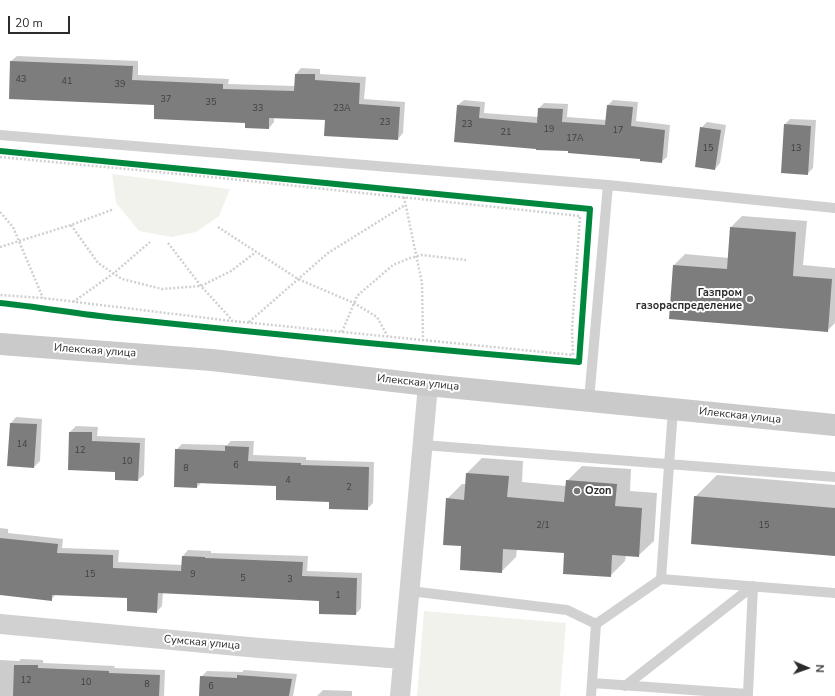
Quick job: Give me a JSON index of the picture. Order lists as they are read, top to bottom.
{
  "streets": {
    "street": ["Илекская улица", "Сумская улица"]
  },
  "places": ["Газпром газораспределение", "Ozon"],
  "house_numbers": [
    "43",
    "41",
    "39",
    "37",
    "35",
    "33",
    "23А",
    "23",
    "23",
    "19",
    "17",
    "21",
    "17А",
    "15",
    "13",
    "14",
    "12",
    "10",
    "6",
    "8",
    "4",
    "2",
    "2/1",
    "15",
    "15",
    "9",
    "5",
    "3",
    "1",
    "12",
    "10",
    "8",
    "6"
  ],
  "scale_bar": "20 m",
  "north": "right"
}
